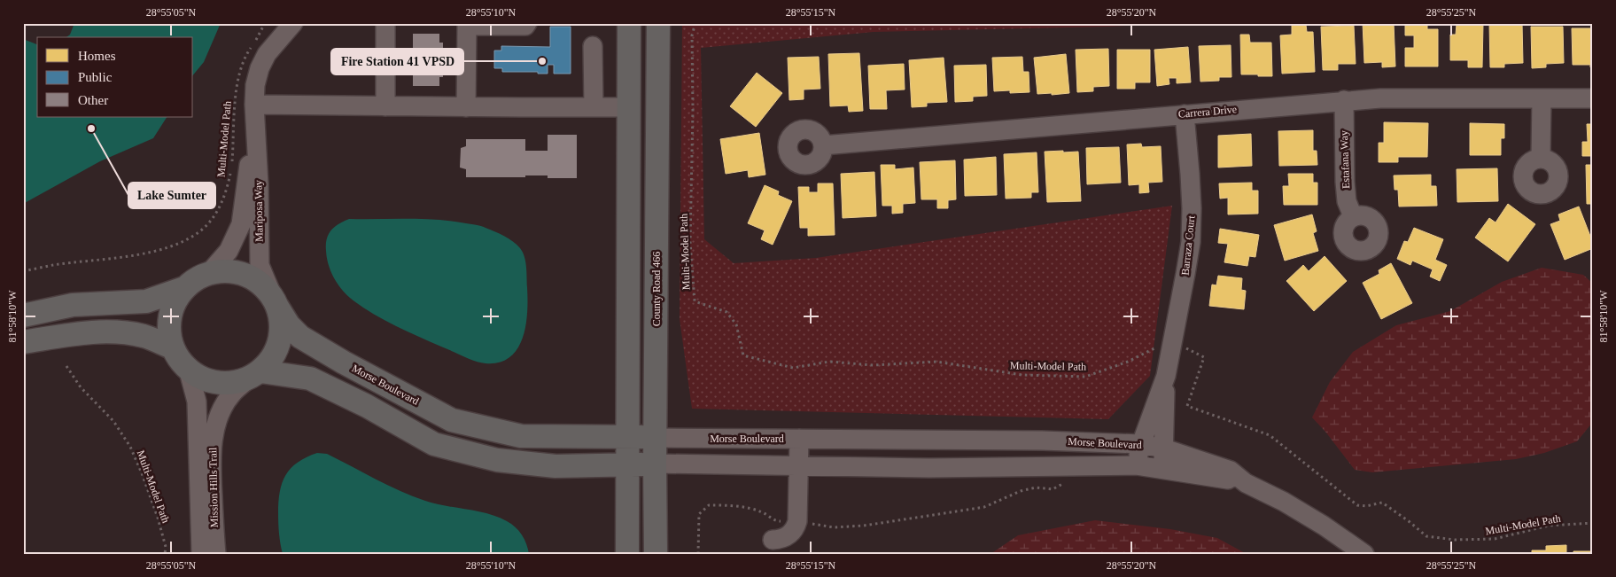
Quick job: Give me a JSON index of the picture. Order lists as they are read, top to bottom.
{
  "streets": {
    "main road": ["County Road 466", "Morse Boulevard"],
    "street": [
      "Carrera Drive",
      "Estafana Way",
      "Mariposa Way",
      "Barraza Court",
      "Mission Hills Trail"
    ],
    "path": ["Multi-Model Path"]
  },
  "crossings": [
    ["Carrera Drive", "Estafana Way"],
    ["Carrera Drive", "Barraza Court"],
    ["Multi-Model Path", "Barraza Court"],
    ["Mariposa Way", "Morse Boulevard"],
    ["Mariposa Way", "Mission Hills Trail"],
    ["Barraza Court", "Morse Boulevard"],
    ["County Road 466", "Morse Boulevard"],
    ["Morse Boulevard", "Mission Hills Trail"]
  ],
  "places": ["Fire Station 41 VPSD", "Lake Sumter"],
  "legend": ["Homes", "Public", "Other"],
  "coordinates": [
    "28°55'05\"N",
    "28°55'10\"N",
    "28°55'15\"N",
    "28°55'20\"N",
    "28°55'25\"N",
    "81°58'10\"W"
  ]
}
